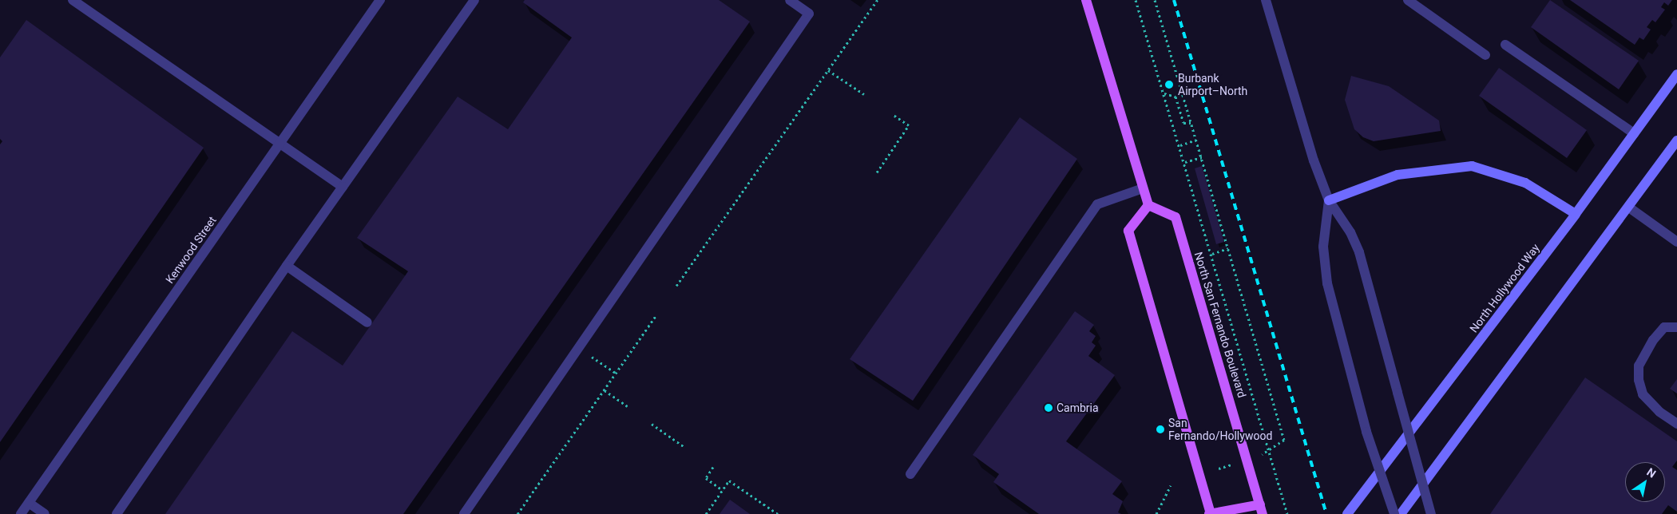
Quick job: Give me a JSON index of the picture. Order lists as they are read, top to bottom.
{
  "streets": {
    "main road": ["North Hollywood Way", "North San Fernando Boulevard"],
    "street": ["Kenwood Street"]
  },
  "places": ["Burbank Airport–North", "Cambria", "San Fernando/Hollywood"],
  "north": "top right"
}
